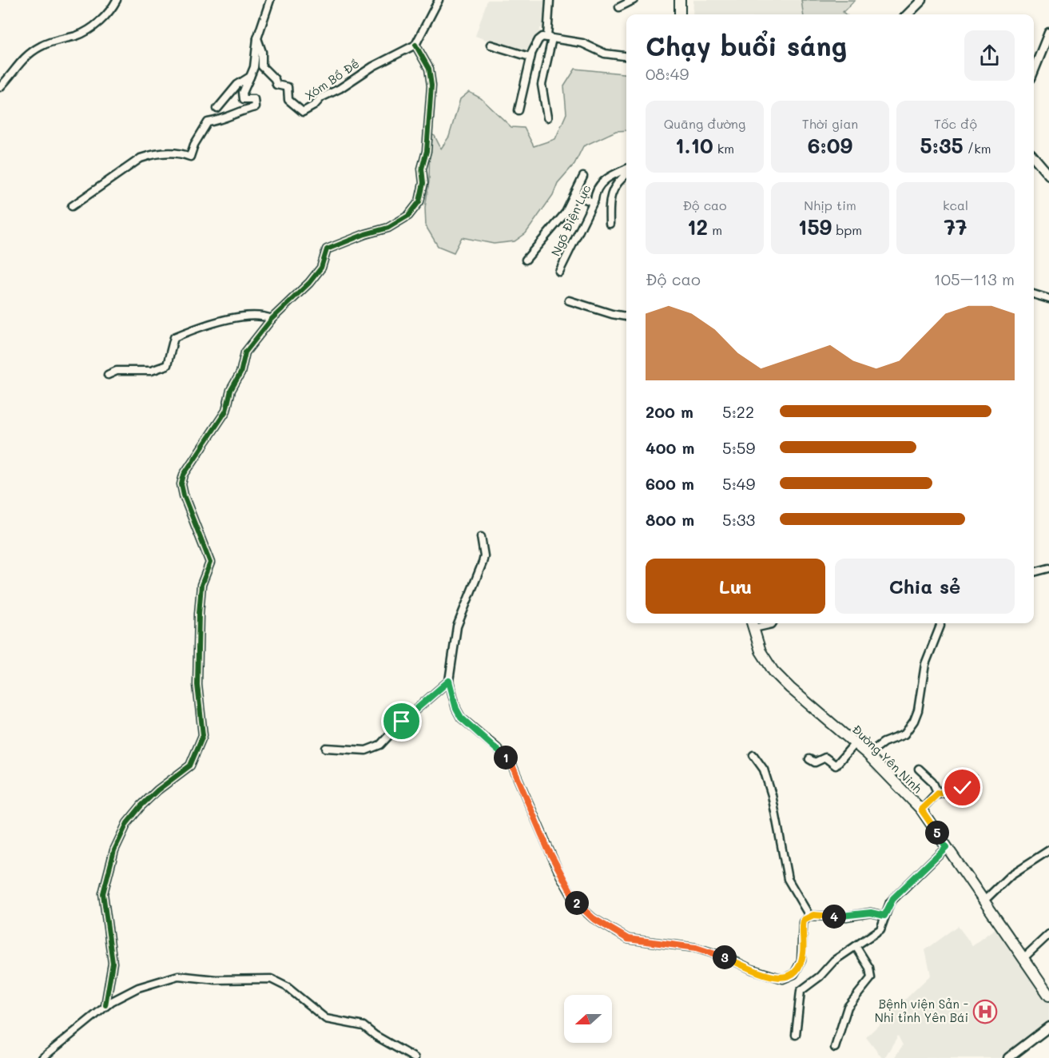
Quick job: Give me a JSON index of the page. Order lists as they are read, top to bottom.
{
  "streets": {
    "main road": ["Đường Yên Ninh"],
    "street": ["Xóm Bồ Đề", "Ngõ Điện Lực"]
  },
  "places": {
    "hospital": ["Bệnh viện Sản - Nhi tỉnh Yên Bái"]
  },
  "north": "left",
  "page": {
    "heading": ["Chạy buổi sáng", "08:49"],
    "stats": [
      ["Quãng đường", "1.10 km"],
      ["Thời gian", "6:09"],
      ["Tốc độ", "5:35 /km"],
      ["Độ cao", "12 m"],
      ["Nhịp tim", "159 bpm"],
      ["kcal", "77"]
    ],
    "chart": ["Độ cao", "105–113 m"],
    "list": [
      {
        "name": "200 m",
        "note": "5:22"
      },
      {
        "name": "400 m",
        "note": "5:59"
      },
      {
        "name": "600 m",
        "note": "5:49"
      },
      {
        "name": "800 m",
        "note": "5:33"
      }
    ],
    "buttons": ["Lưu", "Chia sẻ"],
    "pins": [
      "1",
      "5",
      "2",
      "4",
      "3"
    ]
  }
}
